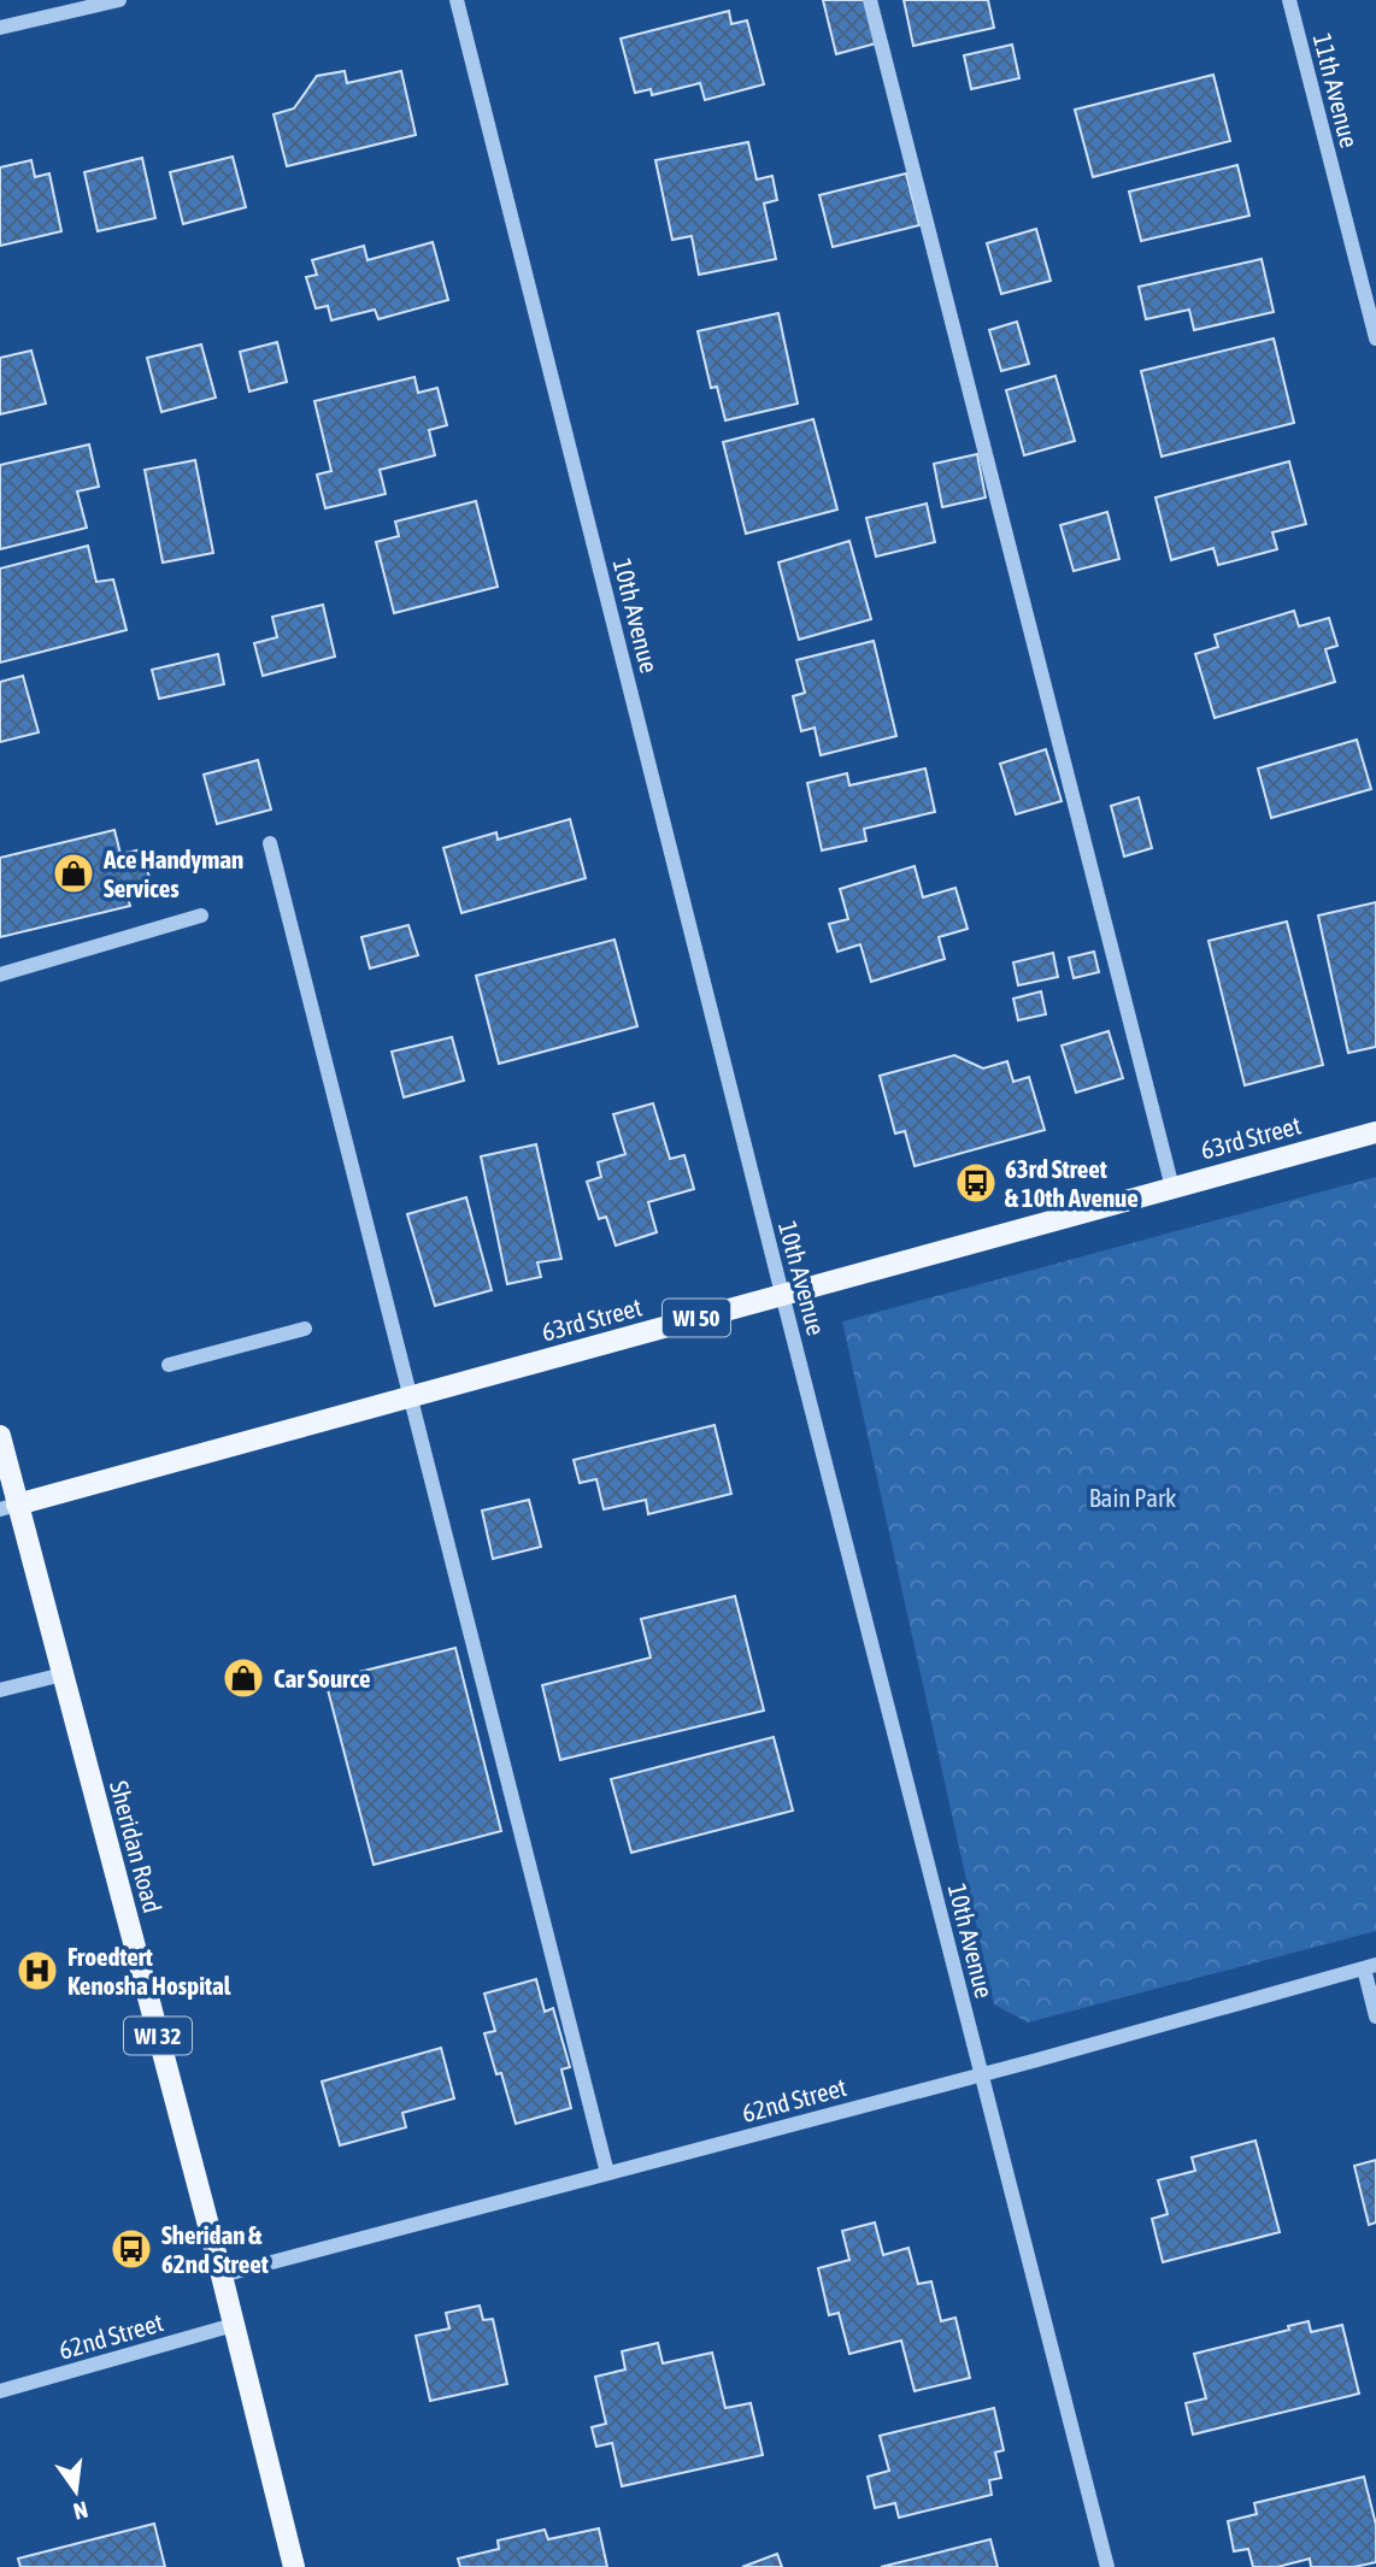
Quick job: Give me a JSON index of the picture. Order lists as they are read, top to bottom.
{
  "streets": {
    "main road": [
      "63rd Street",
      "WI 50",
      "Sheridan Road",
      "WI 32"
    ],
    "street": ["11th Avenue", "10th Avenue", "62nd Street"]
  },
  "crossings": [
    ["10th Avenue", "63rd Street"],
    ["10th Avenue", "62nd Street"],
    ["63rd Street", "Sheridan Road"],
    ["Sheridan Road", "62nd Street"]
  ],
  "parks": ["Bain Park"],
  "places": {
    "shop": ["Ace Handyman Services", "Car Source"],
    "bus stop": ["63rd Street & 10th Avenue", "Sheridan & 62nd Street"],
    "hospital": ["Froedtert Kenosha Hospital"]
  },
  "north": "bottom"
}
